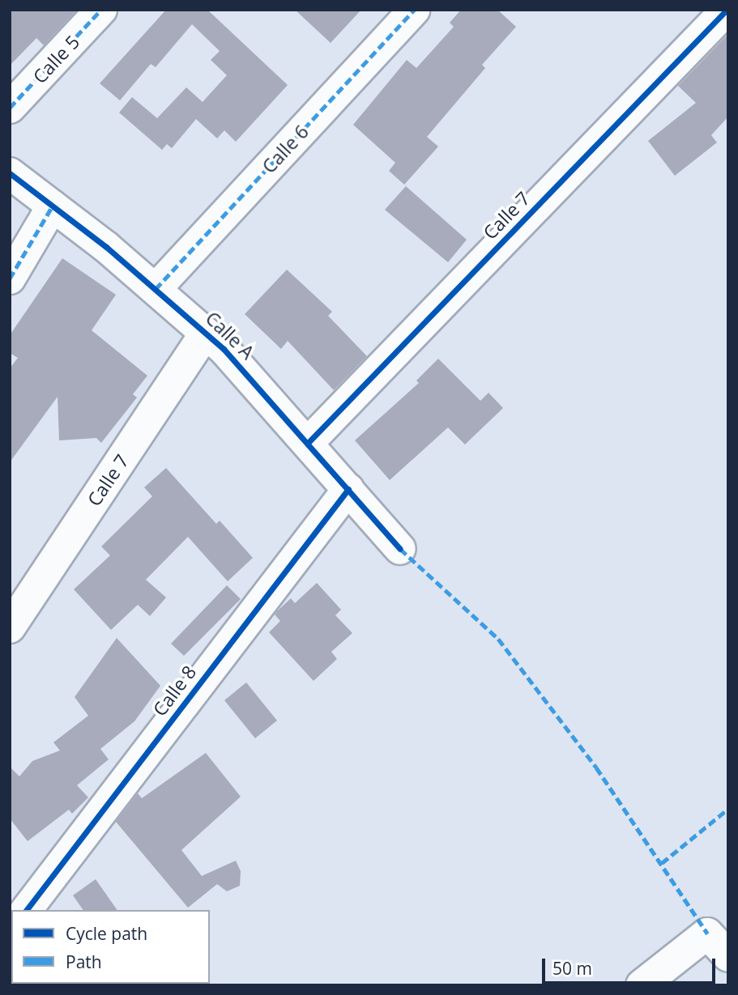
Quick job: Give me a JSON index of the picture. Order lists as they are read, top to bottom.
{
  "streets": {
    "street": [
      "Calle 5",
      "Calle 6",
      "Calle 7",
      "Calle A",
      "Calle 8"
    ]
  },
  "crossings": [
    ["Calle 6", "Calle A"],
    ["Calle 7", "Calle A"],
    ["Calle A", "Calle 8"]
  ],
  "legend": ["Cycle path", "Path"],
  "scale_bar": "50 m"
}
